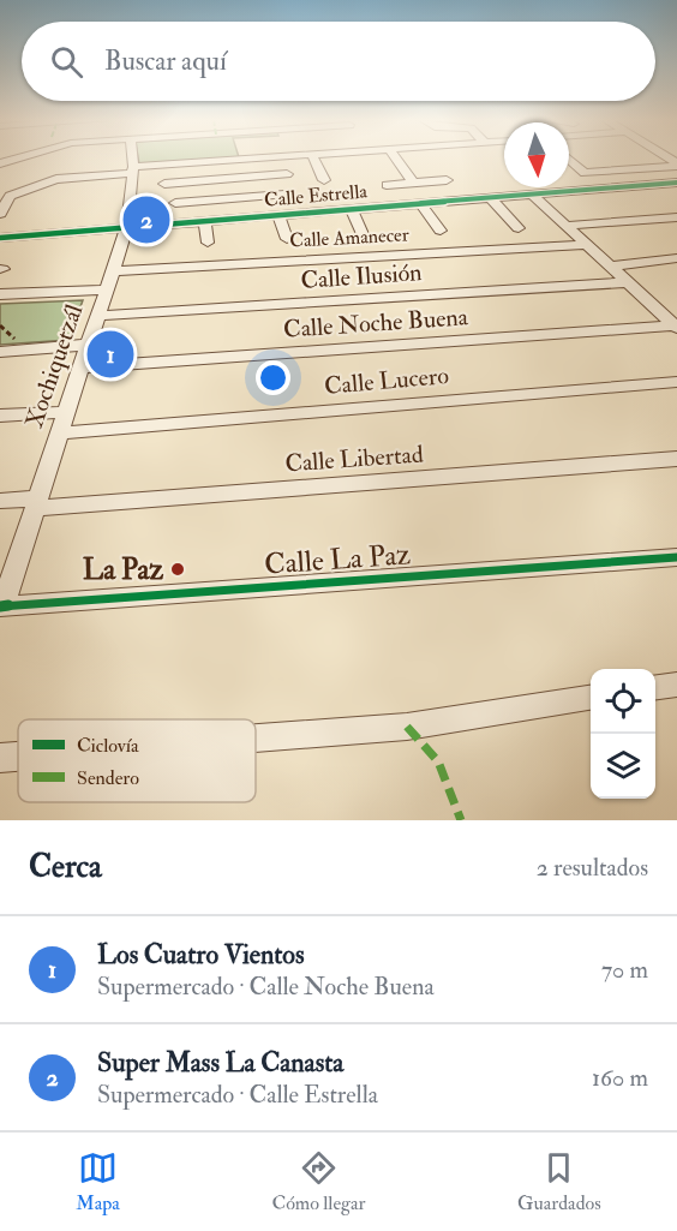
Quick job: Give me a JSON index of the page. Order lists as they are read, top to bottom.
{
  "streets": {
    "street": [
      "Calle Estrella",
      "Calle Amanecer",
      "Calle Ilusión",
      "Calle Noche Buena",
      "Xochiquetzál",
      "Calle Lucero",
      "Calle Libertad",
      "Calle La Paz"
    ]
  },
  "crossings": [
    ["Calle Estrella", "Xochiquetzál"],
    ["Calle Amanecer", "Xochiquetzál"],
    ["Calle Ilusión", "Xochiquetzál"],
    ["Calle Noche Buena", "Xochiquetzál"],
    ["Xochiquetzál", "Calle Lucero"],
    ["Xochiquetzál", "Calle Libertad"],
    ["Xochiquetzál", "Calle La Paz"]
  ],
  "places": ["La Paz"],
  "legend": ["Ciclovía", "Sendero"],
  "north": "bottom",
  "page": {
    "search": "Buscar aquí",
    "pins": ["2", "1"],
    "heading": ["Cerca", "2 resultados"],
    "list": [
      {
        "mark": "1",
        "name": "Los Cuatro Vientos",
        "note": "Supermercado · Calle Noche Buena",
        "value": "70 m"
      },
      {
        "mark": "2",
        "name": "Super Mass La Canasta",
        "note": "Supermercado · Calle Estrella",
        "value": "160 m"
      }
    ],
    "nav": ["Mapa", "Cómo llegar", "Guardados"]
  }
}
